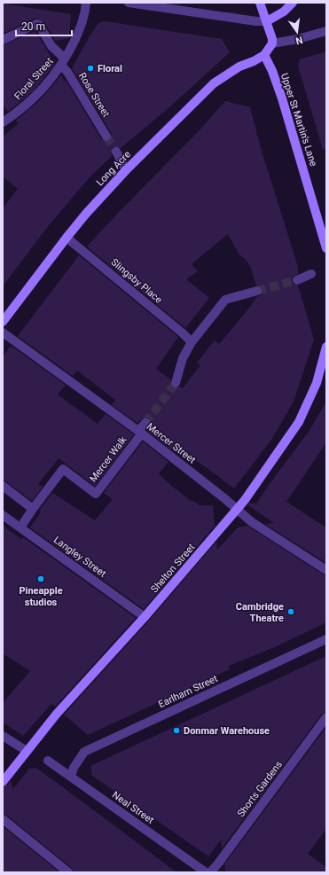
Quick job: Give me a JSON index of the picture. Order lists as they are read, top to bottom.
{
  "streets": {
    "street": [
      "Floral Street",
      "Rose Street",
      "Upper St Martin's Lane",
      "Long Acre",
      "Slingsby Place",
      "Mercer Street",
      "Mercer Walk",
      "Langley Street",
      "Shelton Street",
      "Earlham Street",
      "Shorts Gardens",
      "Neal Street"
    ]
  },
  "crossings": [
    ["Floral Street", "Rose Street"],
    ["Upper St Martin's Lane", "Long Acre"],
    ["Long Acre", "Slingsby Place"],
    ["Mercer Street", "Mercer Walk"],
    ["Mercer Street", "Shelton Street"],
    ["Mercer Walk", "Langley Street"],
    ["Langley Street", "Shelton Street"],
    ["Earlham Street", "Neal Street"]
  ],
  "places": [
    "Floral",
    "Pineapple studios",
    "Cambridge Theatre",
    "Donmar Warehouse"
  ],
  "scale_bar": "20 m",
  "north": "bottom"
}
